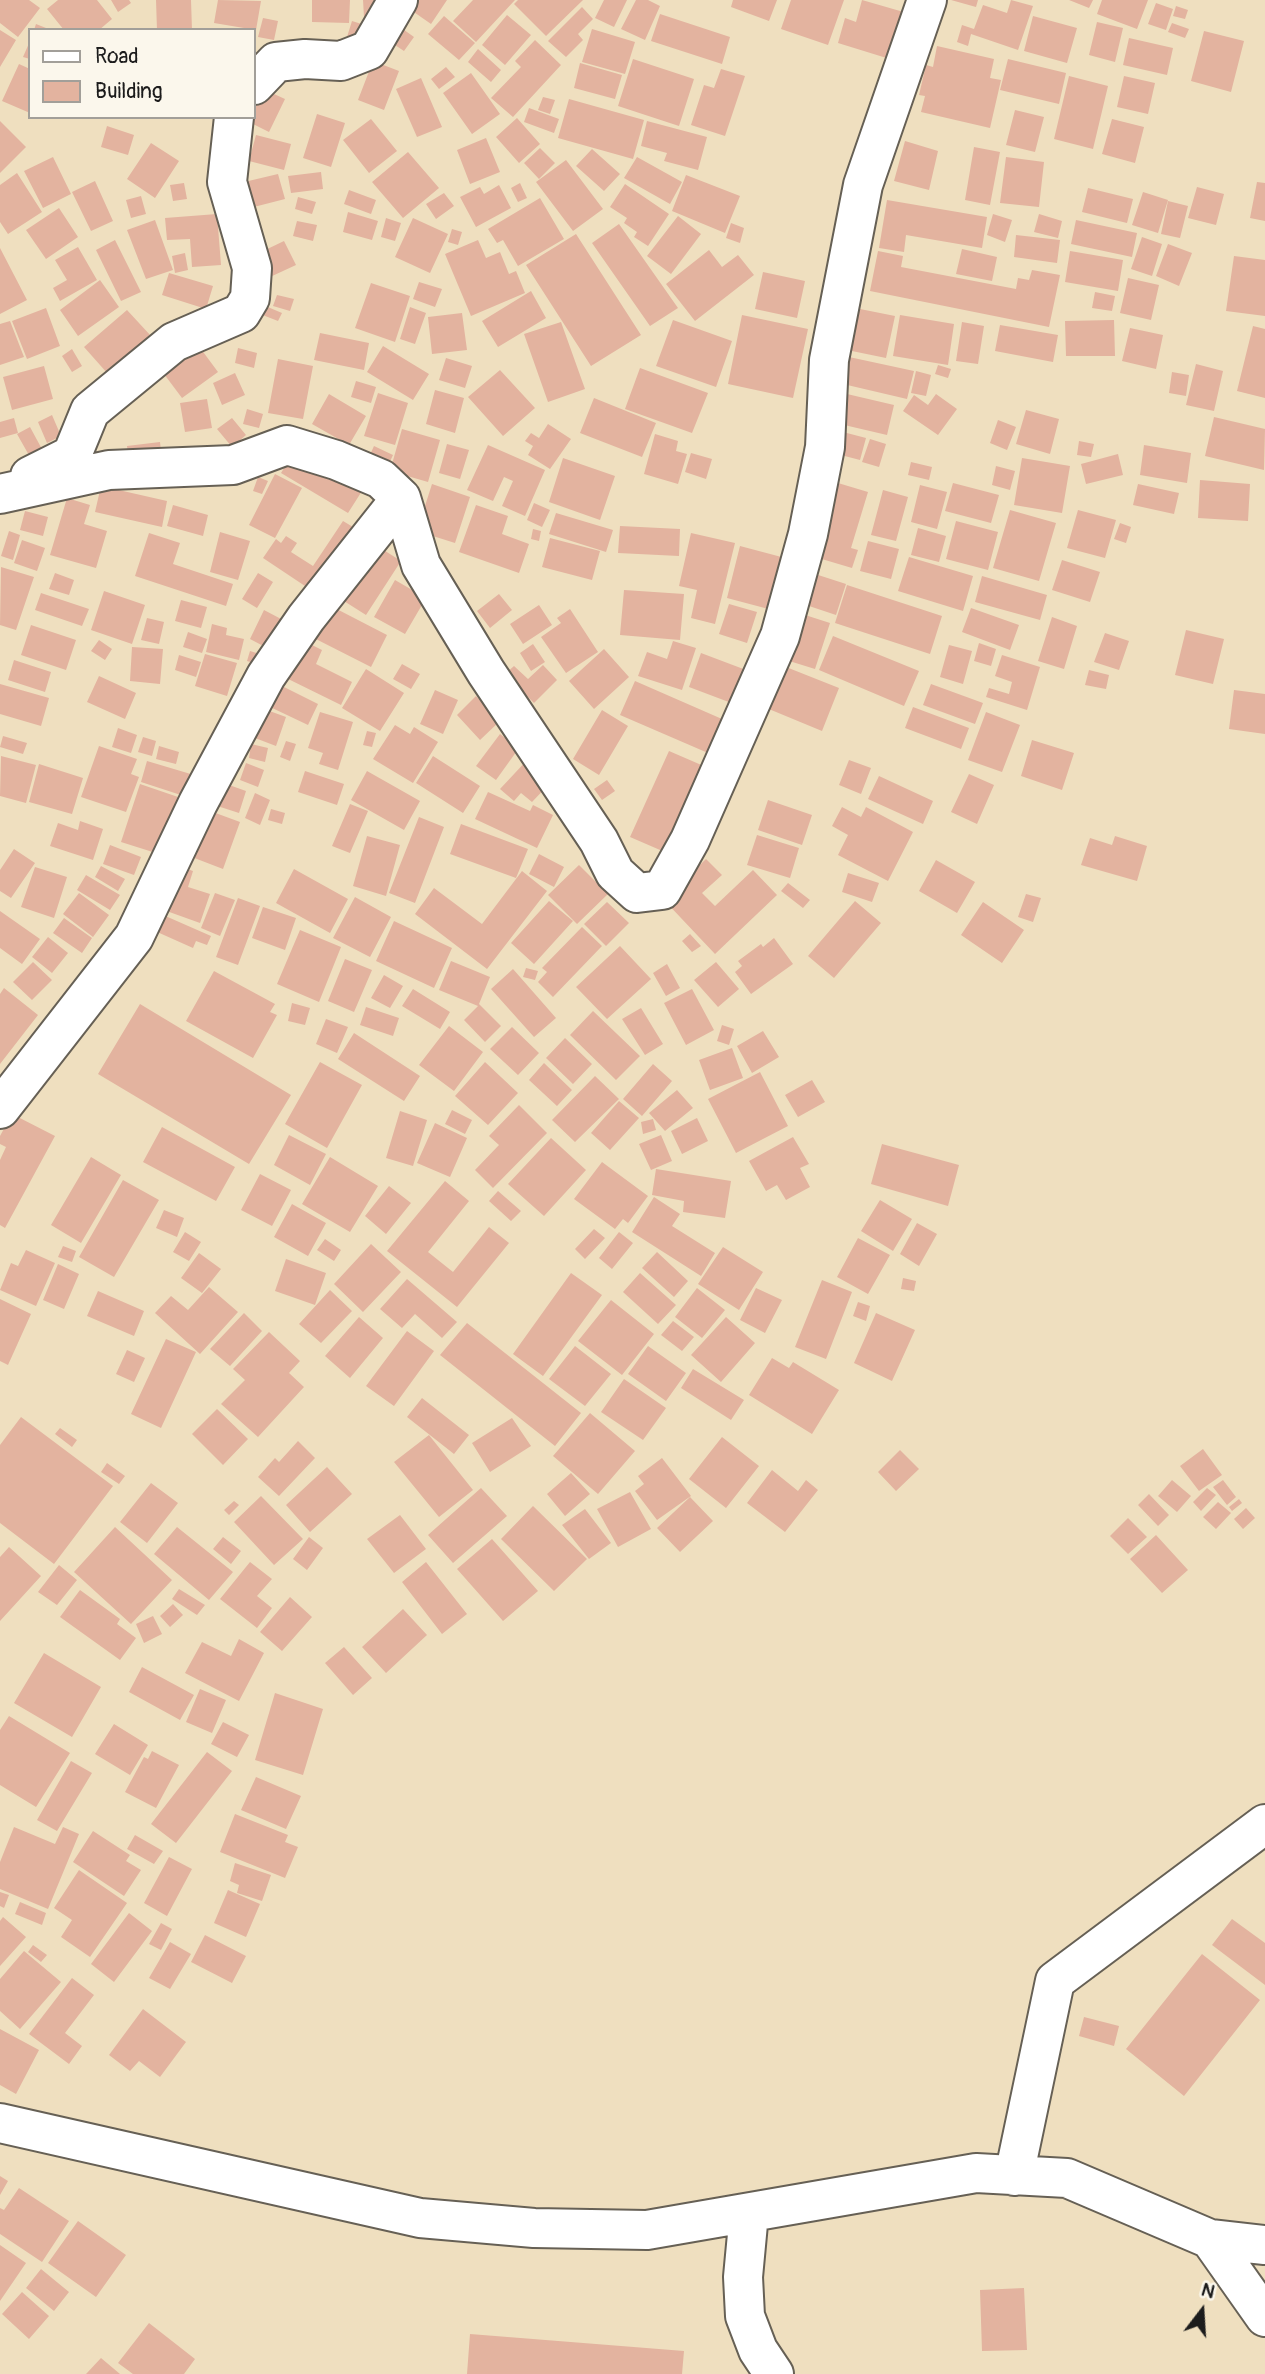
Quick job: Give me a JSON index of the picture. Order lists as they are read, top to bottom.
{
  "legend": ["Road", "Building"],
  "north": "top"
}
